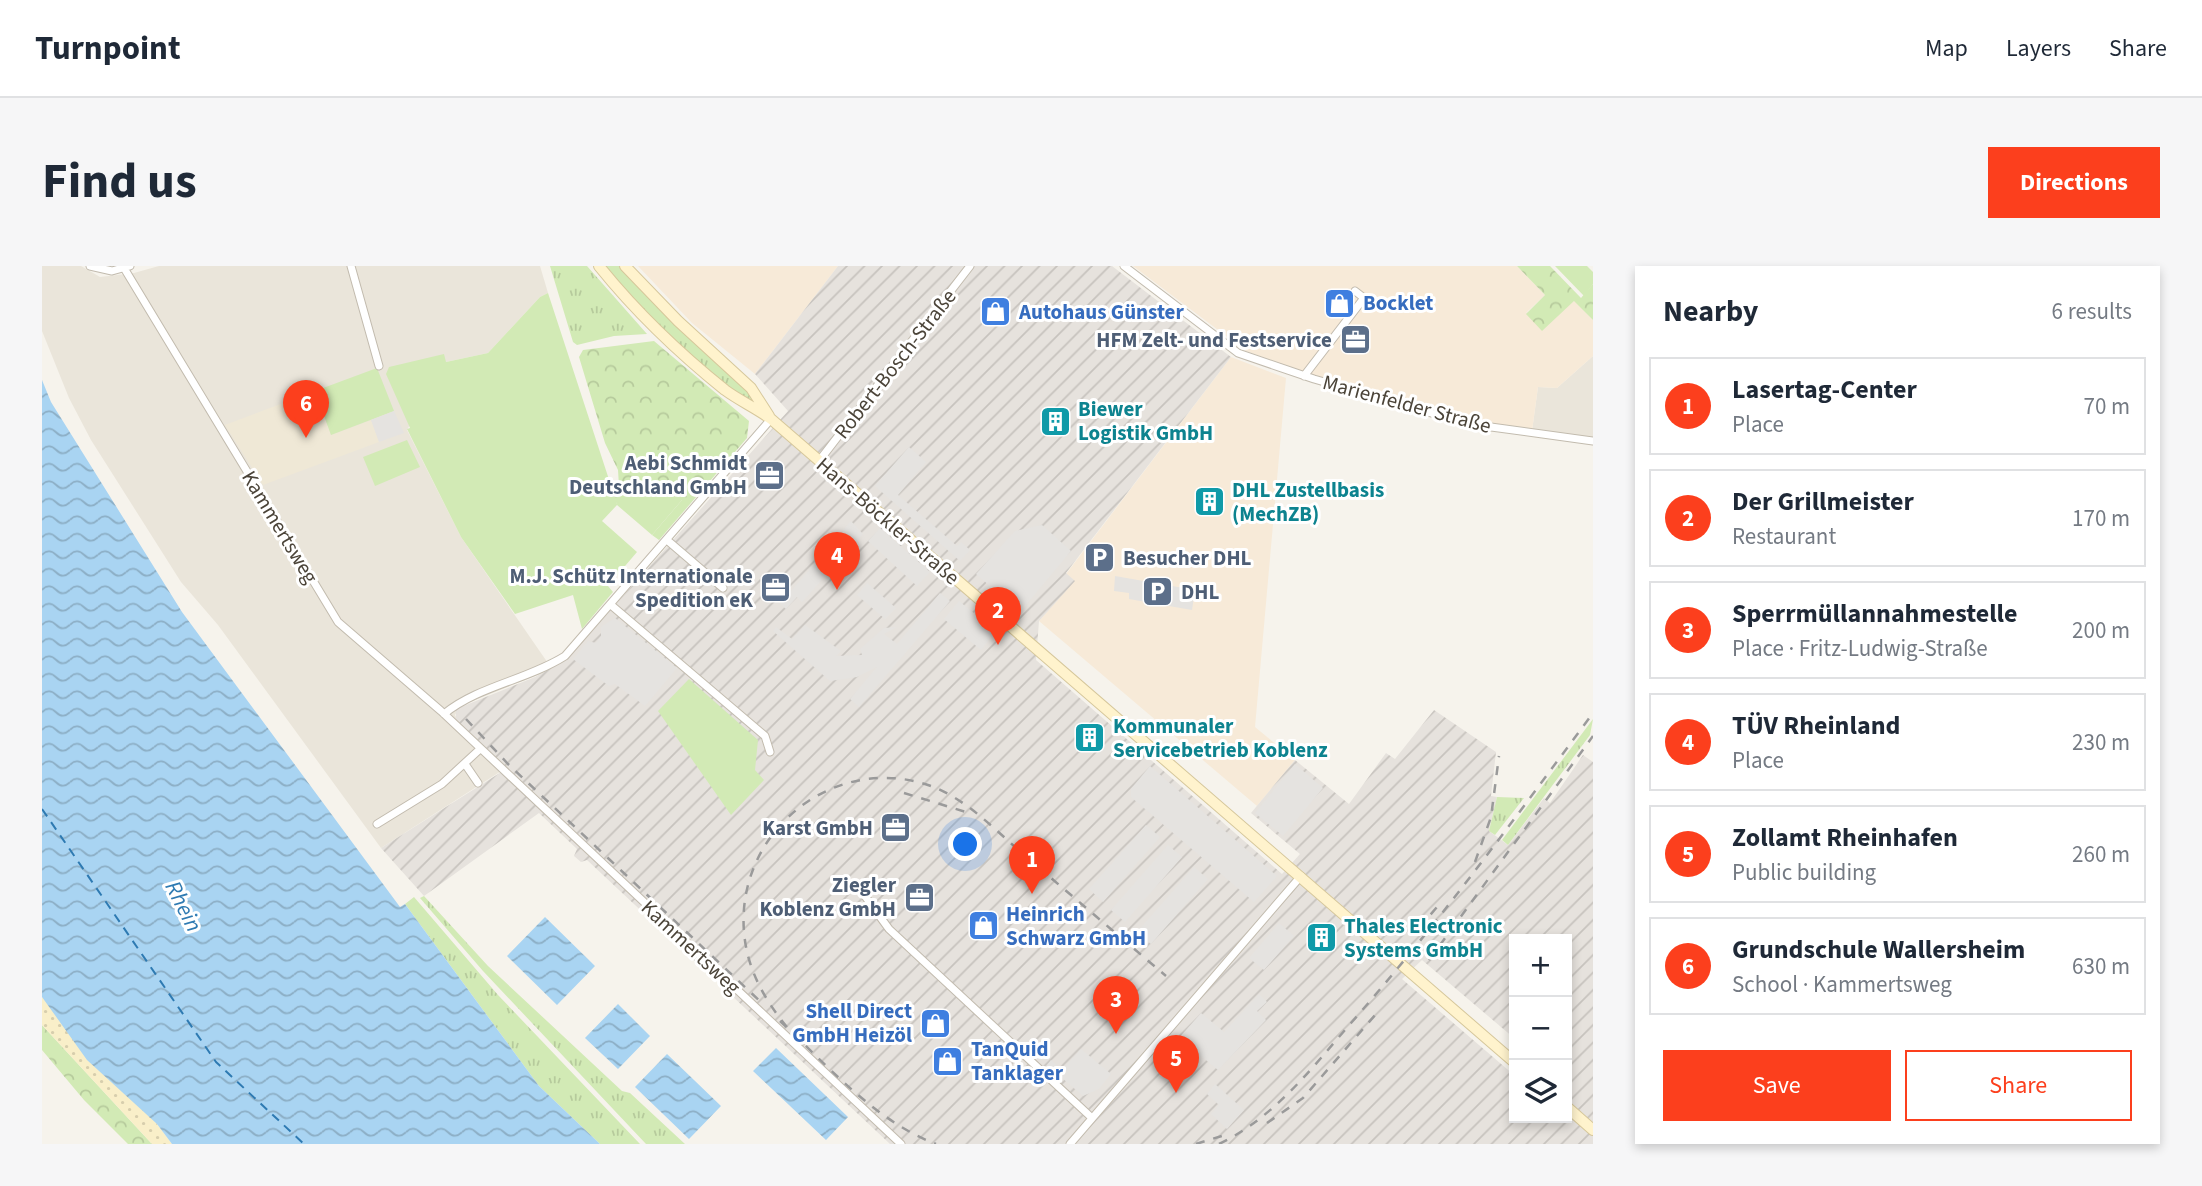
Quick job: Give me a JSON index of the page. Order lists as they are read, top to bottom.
{
  "streets": {
    "main road": ["Hans-Böckler-Straße"],
    "street": ["Robert-Bosch-Straße", "Marienfelder Straße", "Kammertsweg"]
  },
  "crossings": [
    ["Robert-Bosch-Straße", "Hans-Böckler-Straße"]
  ],
  "water": ["Rhein"],
  "places": {
    "shop": [
      "Bocklet",
      "Autohaus Günster",
      "Heinrich Schwarz GmbH",
      "Shell Direct GmbH Heizöl",
      "TanQuid Tanklager"
    ],
    "office": [
      "HFM Zelt- und Festservice",
      "Aebi Schmidt Deutschland GmbH",
      "M.J. Schütz Internationale Spedition eK",
      "Karst GmbH",
      "Ziegler Koblenz GmbH"
    ],
    "building": [
      "Biewer Logistik GmbH",
      "DHL Zustellbasis (MechZB)",
      "Kommunaler Servicebetrieb Koblenz",
      "Thales Electronic Systems GmbH"
    ],
    "parking": ["Besucher DHL", "DHL"]
  },
  "page": {
    "header": "Turnpoint",
    "nav": ["Map", "Layers", "Share"],
    "title": "Find us",
    "buttons": [
      "Directions",
      ["Save", "Share"]
    ],
    "heading": ["Nearby", "6 results"],
    "list": [
      {
        "mark": "1",
        "name": "Lasertag-Center",
        "note": "Place",
        "value": "70 m"
      },
      {
        "mark": "2",
        "name": "Der Grillmeister",
        "note": "Restaurant",
        "value": "170 m"
      },
      {
        "mark": "3",
        "name": "Sperrmüllannahmestelle",
        "note": "Place · Fritz-Ludwig-Straße",
        "value": "200 m"
      },
      {
        "mark": "4",
        "name": "TÜV Rheinland",
        "note": "Place",
        "value": "230 m"
      },
      {
        "mark": "5",
        "name": "Zollamt Rheinhafen",
        "note": "Public building",
        "value": "260 m"
      },
      {
        "mark": "6",
        "name": "Grundschule Wallersheim",
        "note": "School · Kammertsweg",
        "value": "630 m"
      }
    ],
    "pins": [
      "6",
      "4",
      "2",
      "1",
      "3",
      "5"
    ],
    "map_buttons": ["+", "−"]
  }
}
